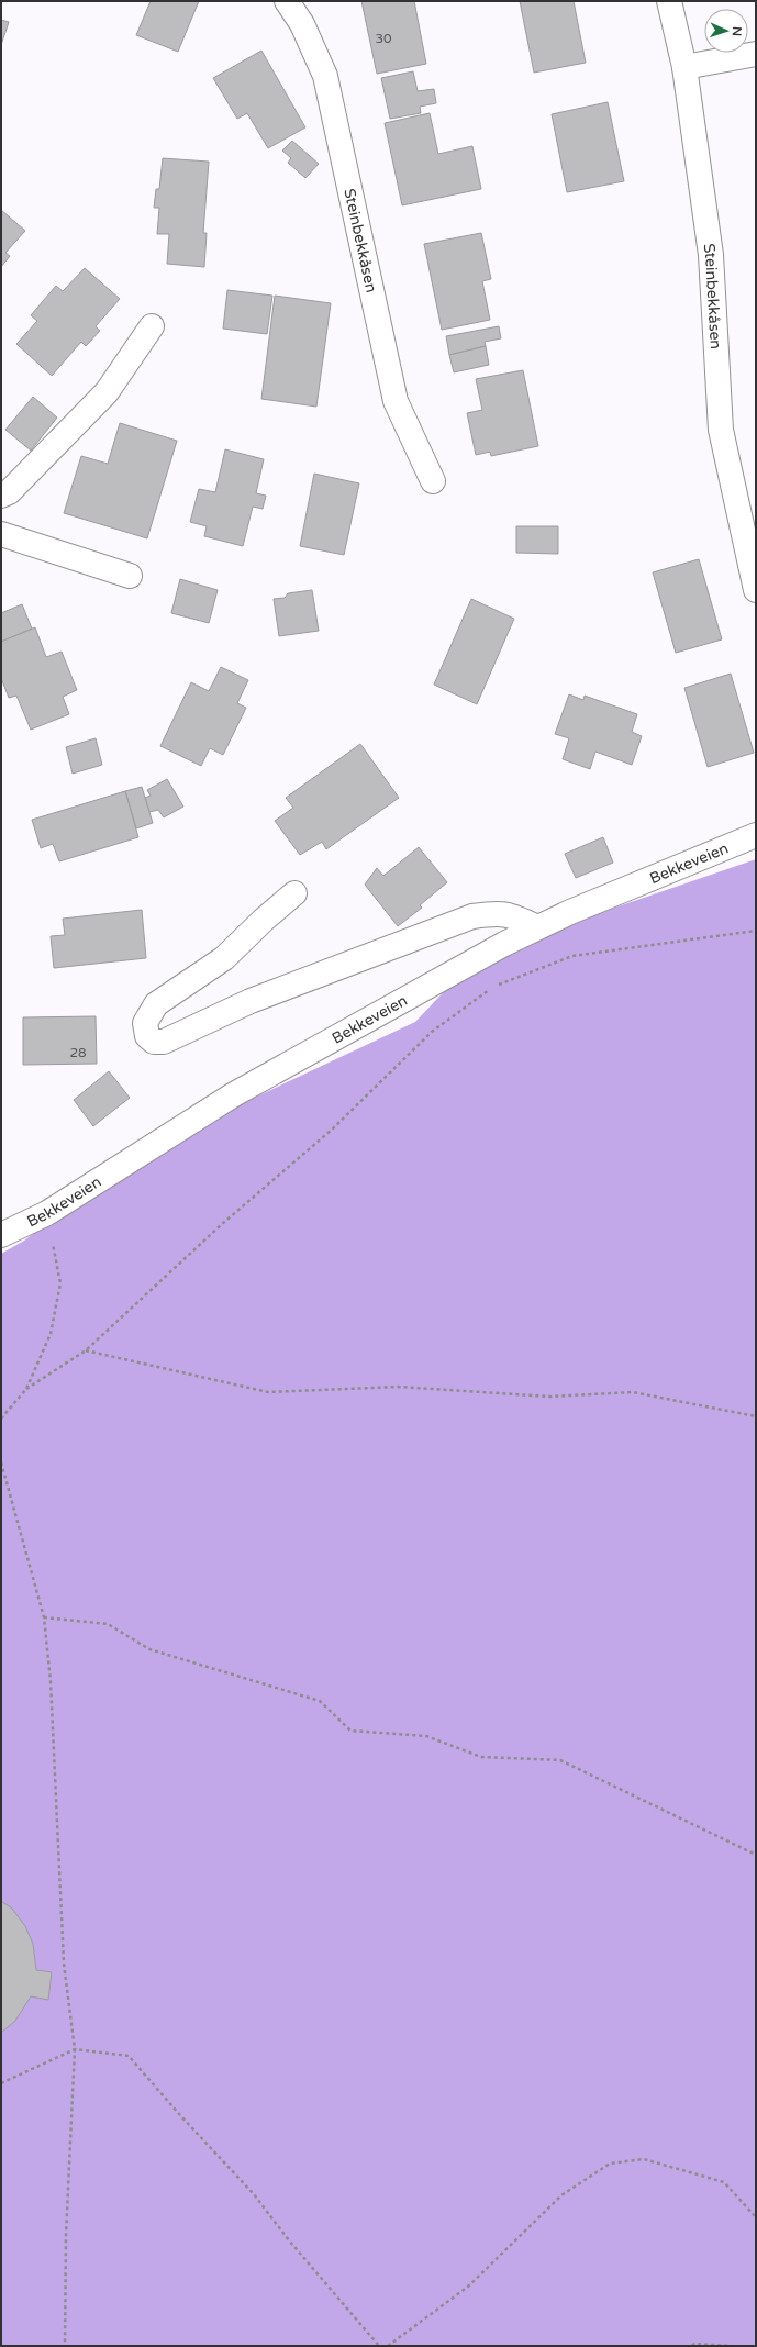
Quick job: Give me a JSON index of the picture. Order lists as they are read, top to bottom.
{
  "streets": {
    "street": ["Steinbekkåsen", "Bekkeveien"]
  },
  "house_numbers": ["30", "28"],
  "north": "right"
}
